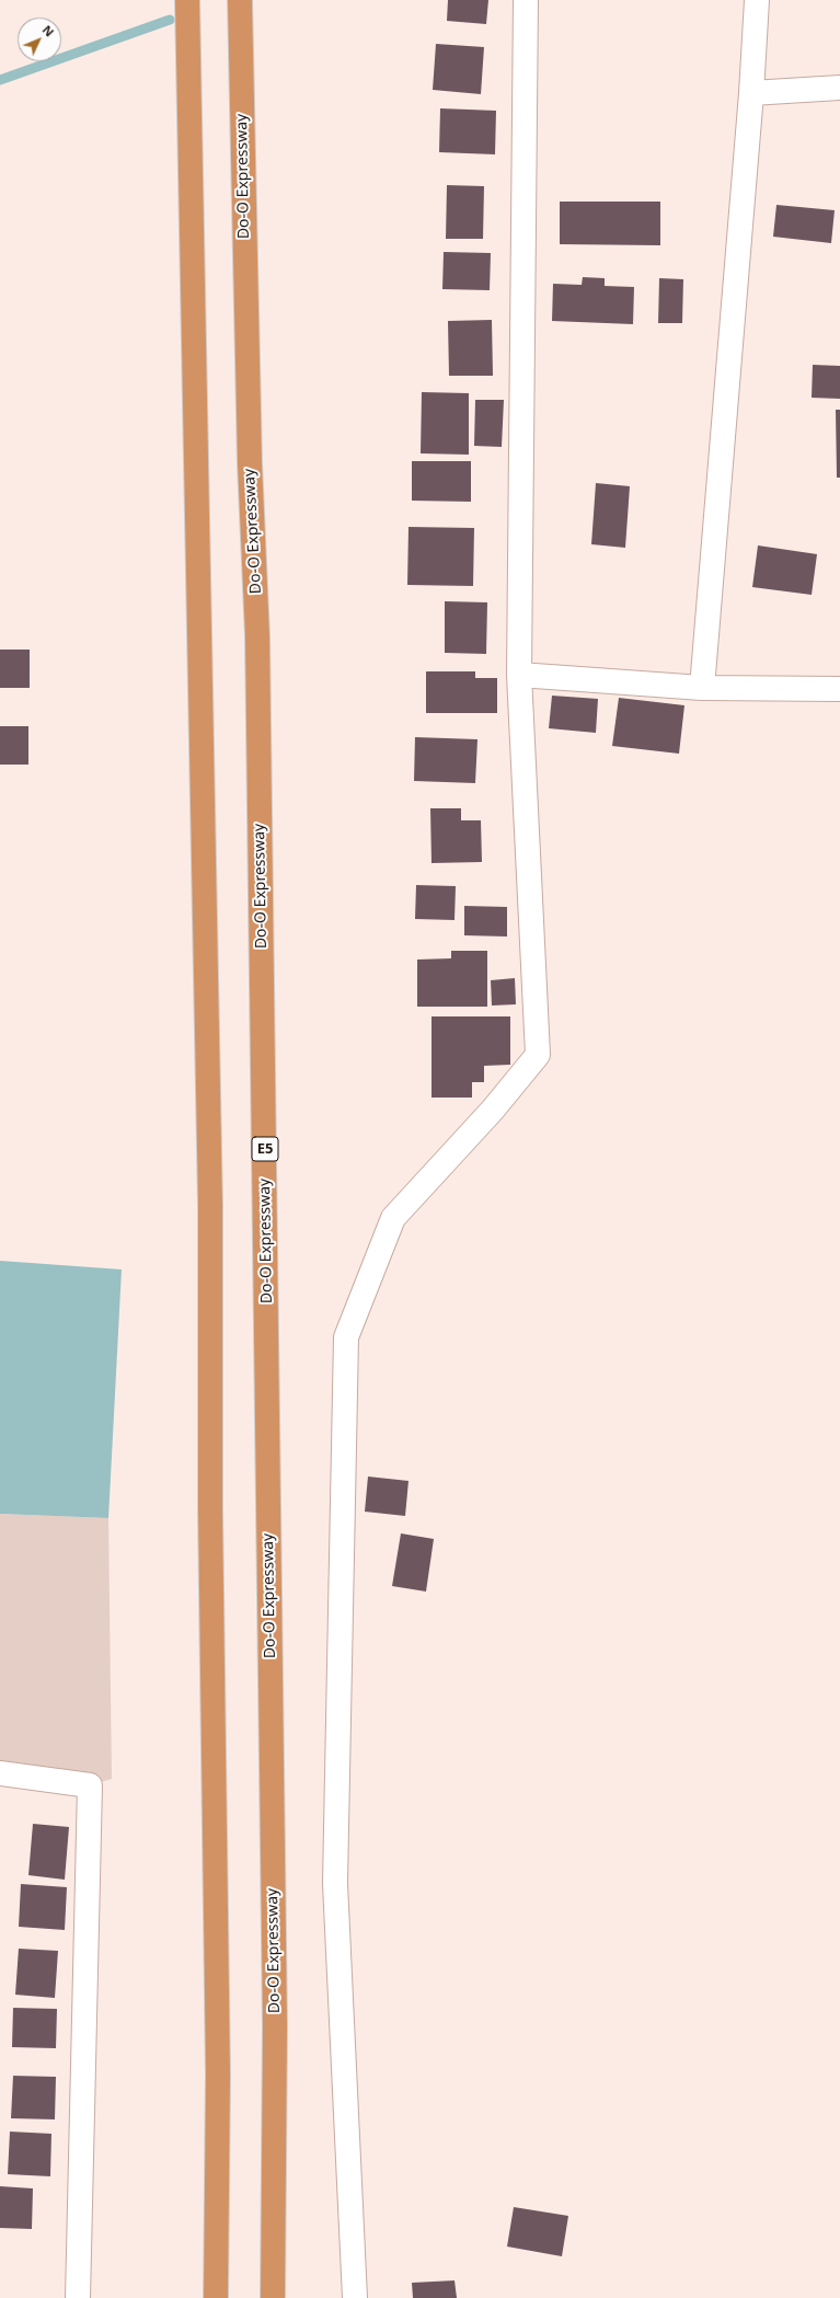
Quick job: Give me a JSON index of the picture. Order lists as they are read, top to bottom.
{
  "streets": {
    "highway": ["Do-O Expressway", "E5"]
  },
  "north": "top right"
}
